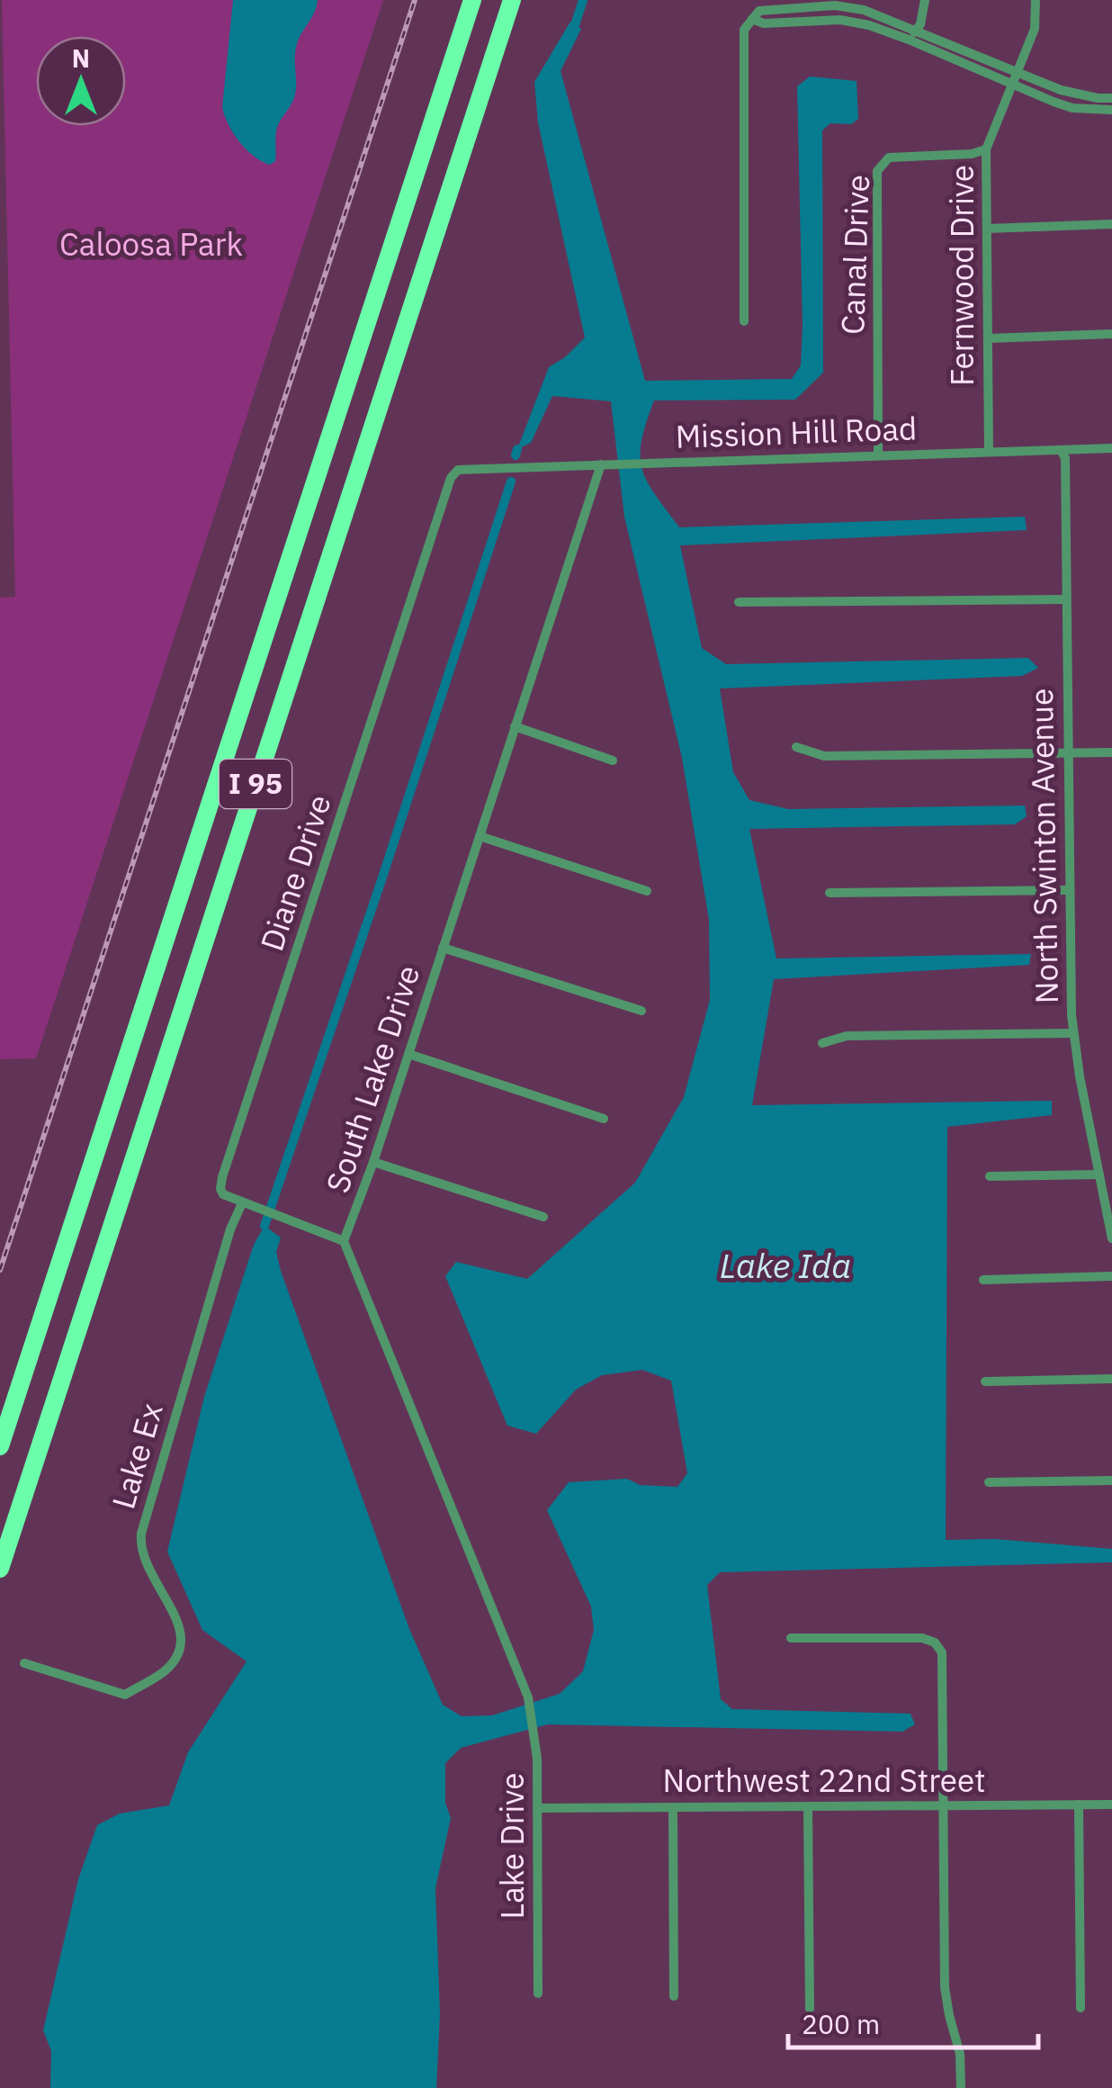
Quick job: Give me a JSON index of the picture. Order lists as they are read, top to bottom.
{
  "streets": {
    "highway": ["I 95"],
    "street": [
      "Canal Drive",
      "Fernwood Drive",
      "Mission Hill Road",
      "North Swinton Avenue",
      "Diane Drive",
      "South Lake Drive",
      "Lake Ex",
      "Northwest 22nd Street",
      "Lake Drive"
    ]
  },
  "crossings": [
    ["Canal Drive", "Fernwood Drive"],
    ["Canal Drive", "Mission Hill Road"],
    ["Fernwood Drive", "Mission Hill Road"],
    ["Mission Hill Road", "North Swinton Avenue"],
    ["Mission Hill Road", "Diane Drive"],
    ["Mission Hill Road", "South Lake Drive"],
    ["Diane Drive", "Lake Ex"],
    ["South Lake Drive", "Lake Drive"],
    ["Northwest 22nd Street", "Lake Drive"]
  ],
  "water": ["Lake Ida"],
  "parks": ["Caloosa Park"],
  "scale_bar": "200 m",
  "north": "top"
}
